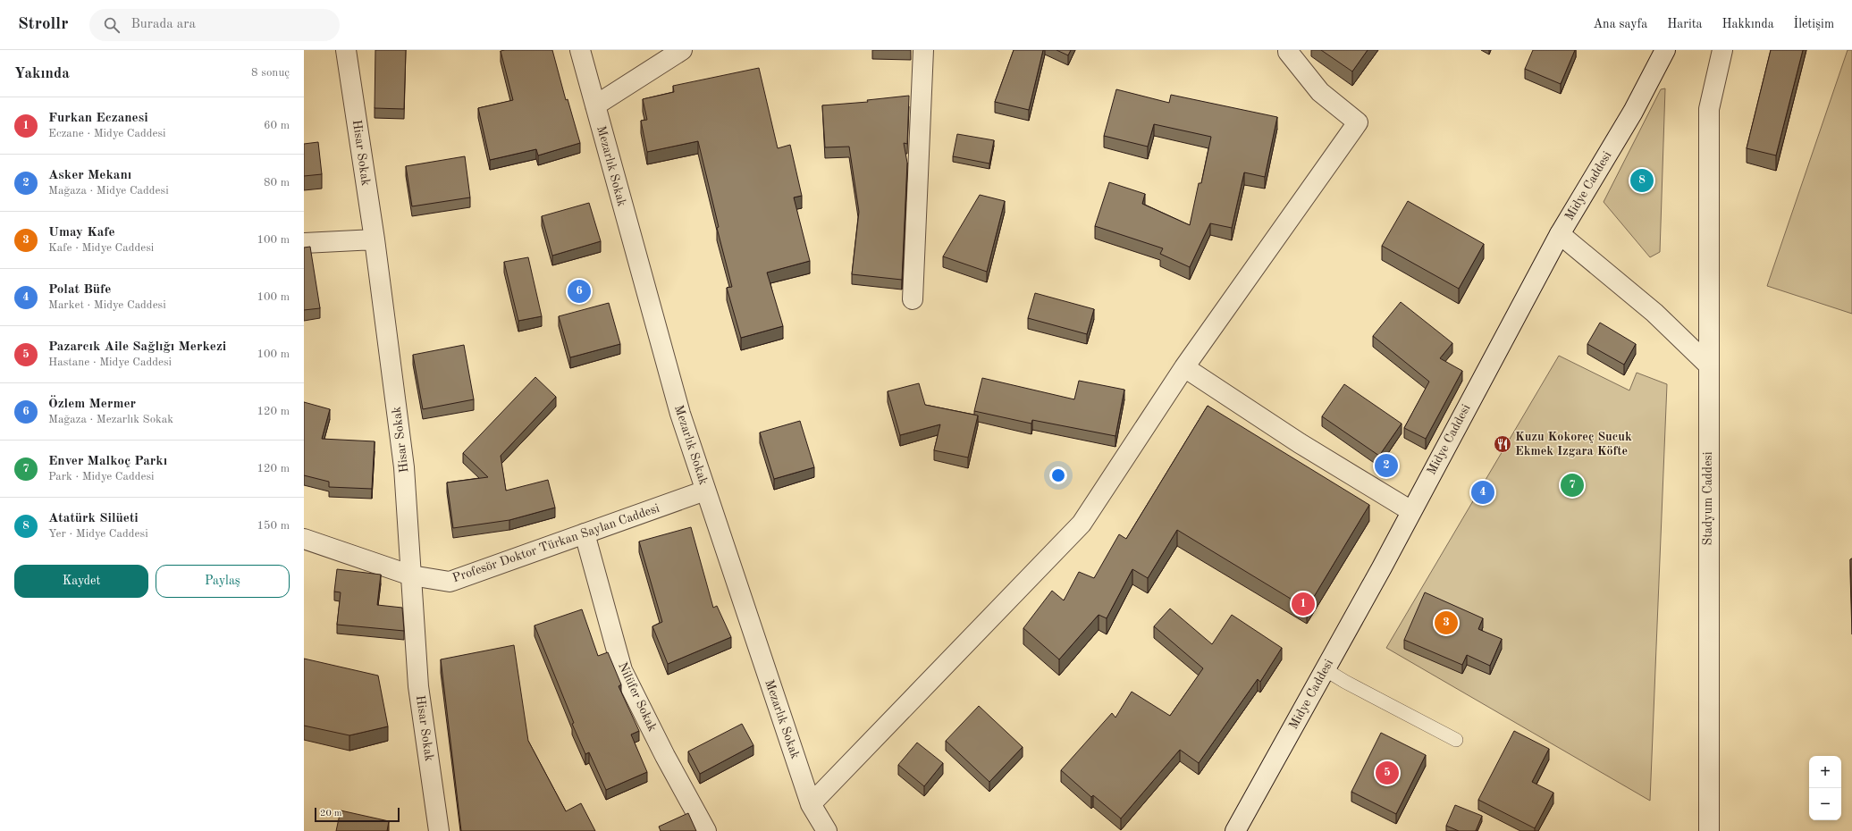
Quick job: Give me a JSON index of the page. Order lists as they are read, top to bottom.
{
  "streets": {
    "street": [
      "Hisar Sokak",
      "Mezarlık Sokak",
      "Midye Caddesi",
      "Stadyum Caddesi",
      "Profesör Doktor Türkan Saylan Caddesi",
      "Nilüfer Sokak"
    ]
  },
  "crossings": [
    ["Hisar Sokak", "Profesör Doktor Türkan Saylan Caddesi"],
    ["Mezarlık Sokak", "Profesör Doktor Türkan Saylan Caddesi"],
    ["Profesör Doktor Türkan Saylan Caddesi", "Nilüfer Sokak"]
  ],
  "places": {
    "restaurant": ["Kuzu Kokoreç Sucuk Ekmek Izgara Köfte"]
  },
  "scale_bar": "20 m",
  "page": {
    "header": "Strollr",
    "search": "Burada ara",
    "nav": [
      "Ana sayfa",
      "Harita",
      "Hakkında",
      "İletişim"
    ],
    "heading": ["Yakında", "8 sonuç"],
    "list": [
      {
        "mark": "1",
        "name": "Furkan Eczanesi",
        "note": "Eczane · Midye Caddesi",
        "value": "60 m"
      },
      {
        "mark": "2",
        "name": "Asker Mekanı",
        "note": "Mağaza · Midye Caddesi",
        "value": "80 m"
      },
      {
        "mark": "3",
        "name": "Umay Kafe",
        "note": "Kafe · Midye Caddesi",
        "value": "100 m"
      },
      {
        "mark": "4",
        "name": "Polat Büfe",
        "note": "Market · Midye Caddesi",
        "value": "100 m"
      },
      {
        "mark": "5",
        "name": "Pazarcık Aile Sağlığı Merkezi",
        "note": "Hastane · Midye Caddesi",
        "value": "100 m"
      },
      {
        "mark": "6",
        "name": "Özlem Mermer",
        "note": "Mağaza · Mezarlık Sokak",
        "value": "120 m"
      },
      {
        "mark": "7",
        "name": "Enver Malkoç Parkı",
        "note": "Park · Midye Caddesi",
        "value": "120 m"
      },
      {
        "mark": "8",
        "name": "Atatürk Silüeti",
        "note": "Yer · Midye Caddesi",
        "value": "150 m"
      }
    ],
    "pins": [
      "8",
      "6",
      "2",
      "7",
      "4",
      "1",
      "3",
      "5"
    ],
    "buttons": ["Kaydet", "Paylaş"],
    "map_buttons": ["+", "−"],
    "scale": "20 m"
  }
}
